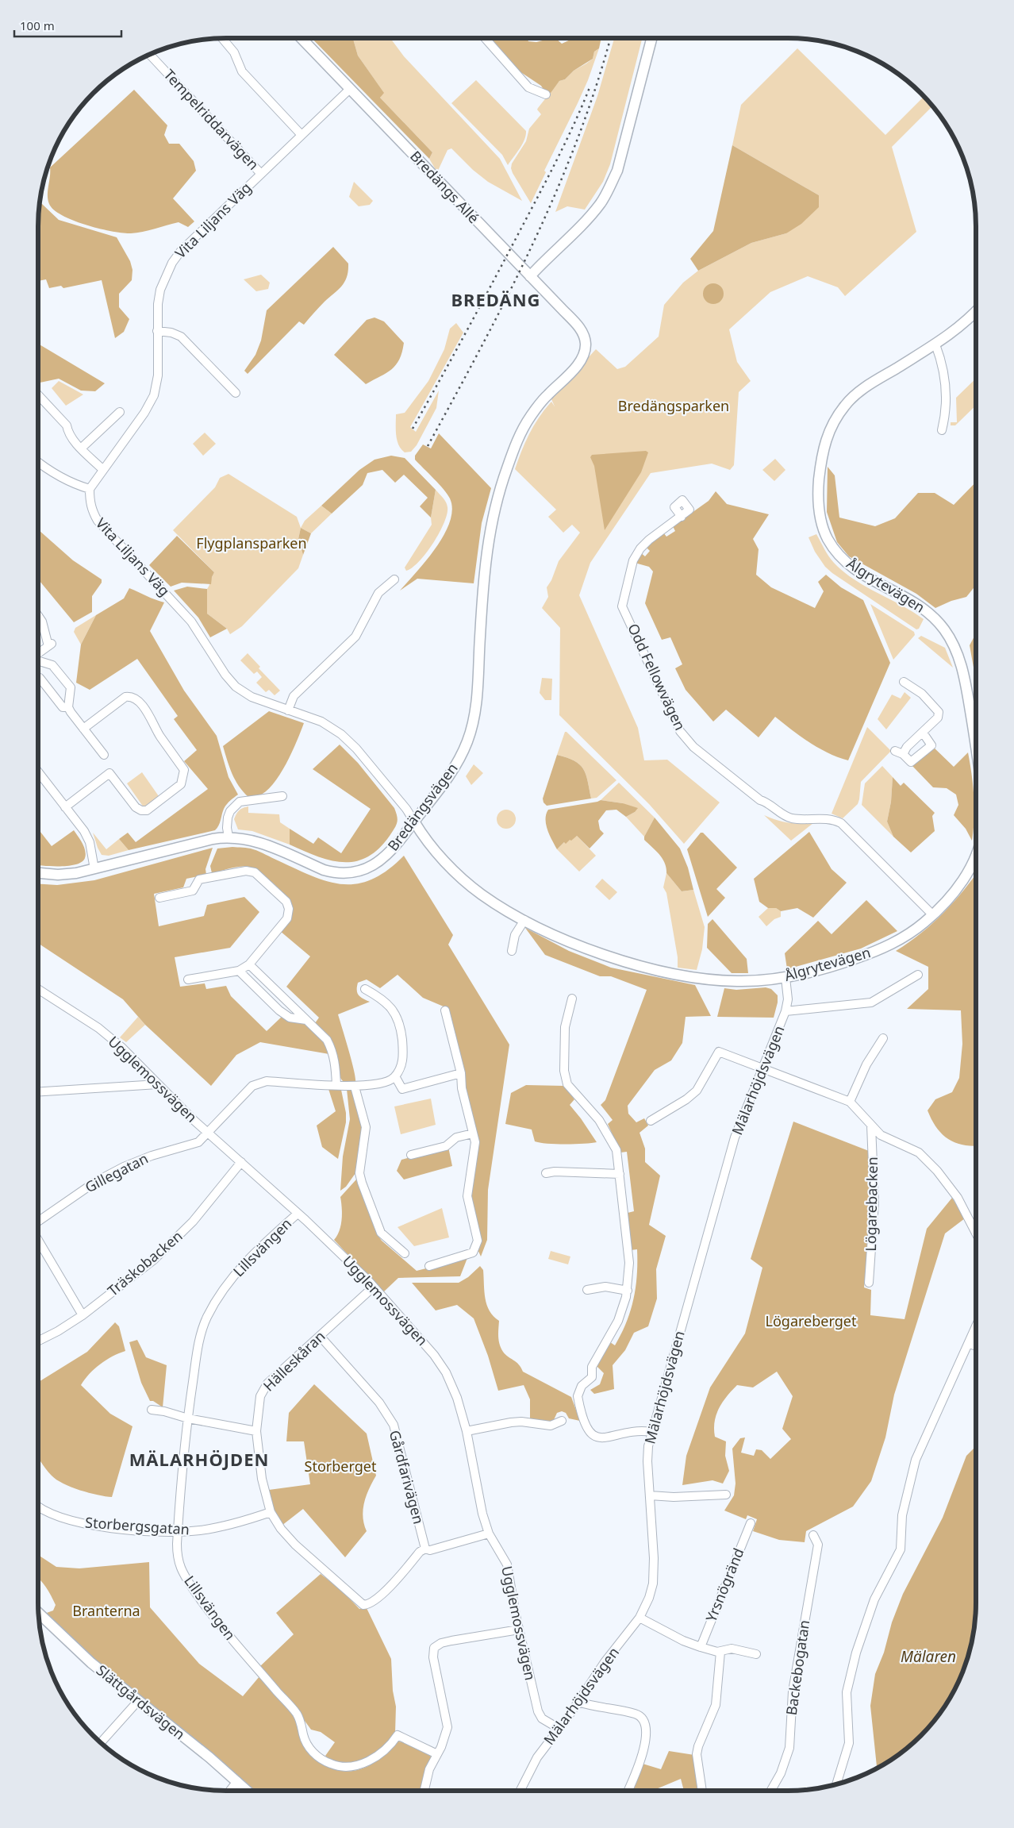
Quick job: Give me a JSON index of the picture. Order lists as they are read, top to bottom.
{
  "streets": {
    "street": [
      "Tempelriddarvägen",
      "Bredängs Allé",
      "Vita Liljans Väg",
      "Ålgrytevägen",
      "Odd Fellowvägen",
      "Bredängsvägen",
      "Ugglemossvägen",
      "Mälarhöjdsvägen",
      "Gillegatan",
      "Lögarebacken",
      "Lillsvängen",
      "Träskobacken",
      "Hälleskåran",
      "Gårdfarivägen",
      "Storbergsgatan",
      "Yrsnögränd",
      "Backebogatan",
      "Slättgårdsvägen"
    ]
  },
  "crossings": [
    ["Tempelriddarvägen", "Vita Liljans Väg"],
    ["Bredängs Allé", "Vita Liljans Väg"],
    ["Bredängs Allé", "Bredängsvägen"],
    ["Vita Liljans Väg", "Ålgrytevägen"],
    ["Vita Liljans Väg", "Bredängsvägen"],
    ["Ålgrytevägen", "Odd Fellowvägen"],
    ["Ålgrytevägen", "Bredängsvägen"],
    ["Ålgrytevägen", "Mälarhöjdsvägen"],
    ["Ugglemossvägen", "Mälarhöjdsvägen"],
    ["Ugglemossvägen", "Gillegatan"],
    ["Ugglemossvägen", "Lillsvängen"],
    ["Ugglemossvägen", "Träskobacken"],
    ["Ugglemossvägen", "Hälleskåran"],
    ["Lillsvängen", "Storbergsgatan"],
    ["Hälleskåran", "Gårdfarivägen"],
    ["Hälleskåran", "Storbergsgatan"]
  ],
  "districts": ["BREDÄNG", "MÄLARHÖJDEN"],
  "water": ["Mälaren"],
  "parks": [
    "Bredängsparken",
    "Flygplansparken",
    "Lögareberget",
    "Storberget",
    "Branterna"
  ],
  "scale_bar": "100 m"
}
